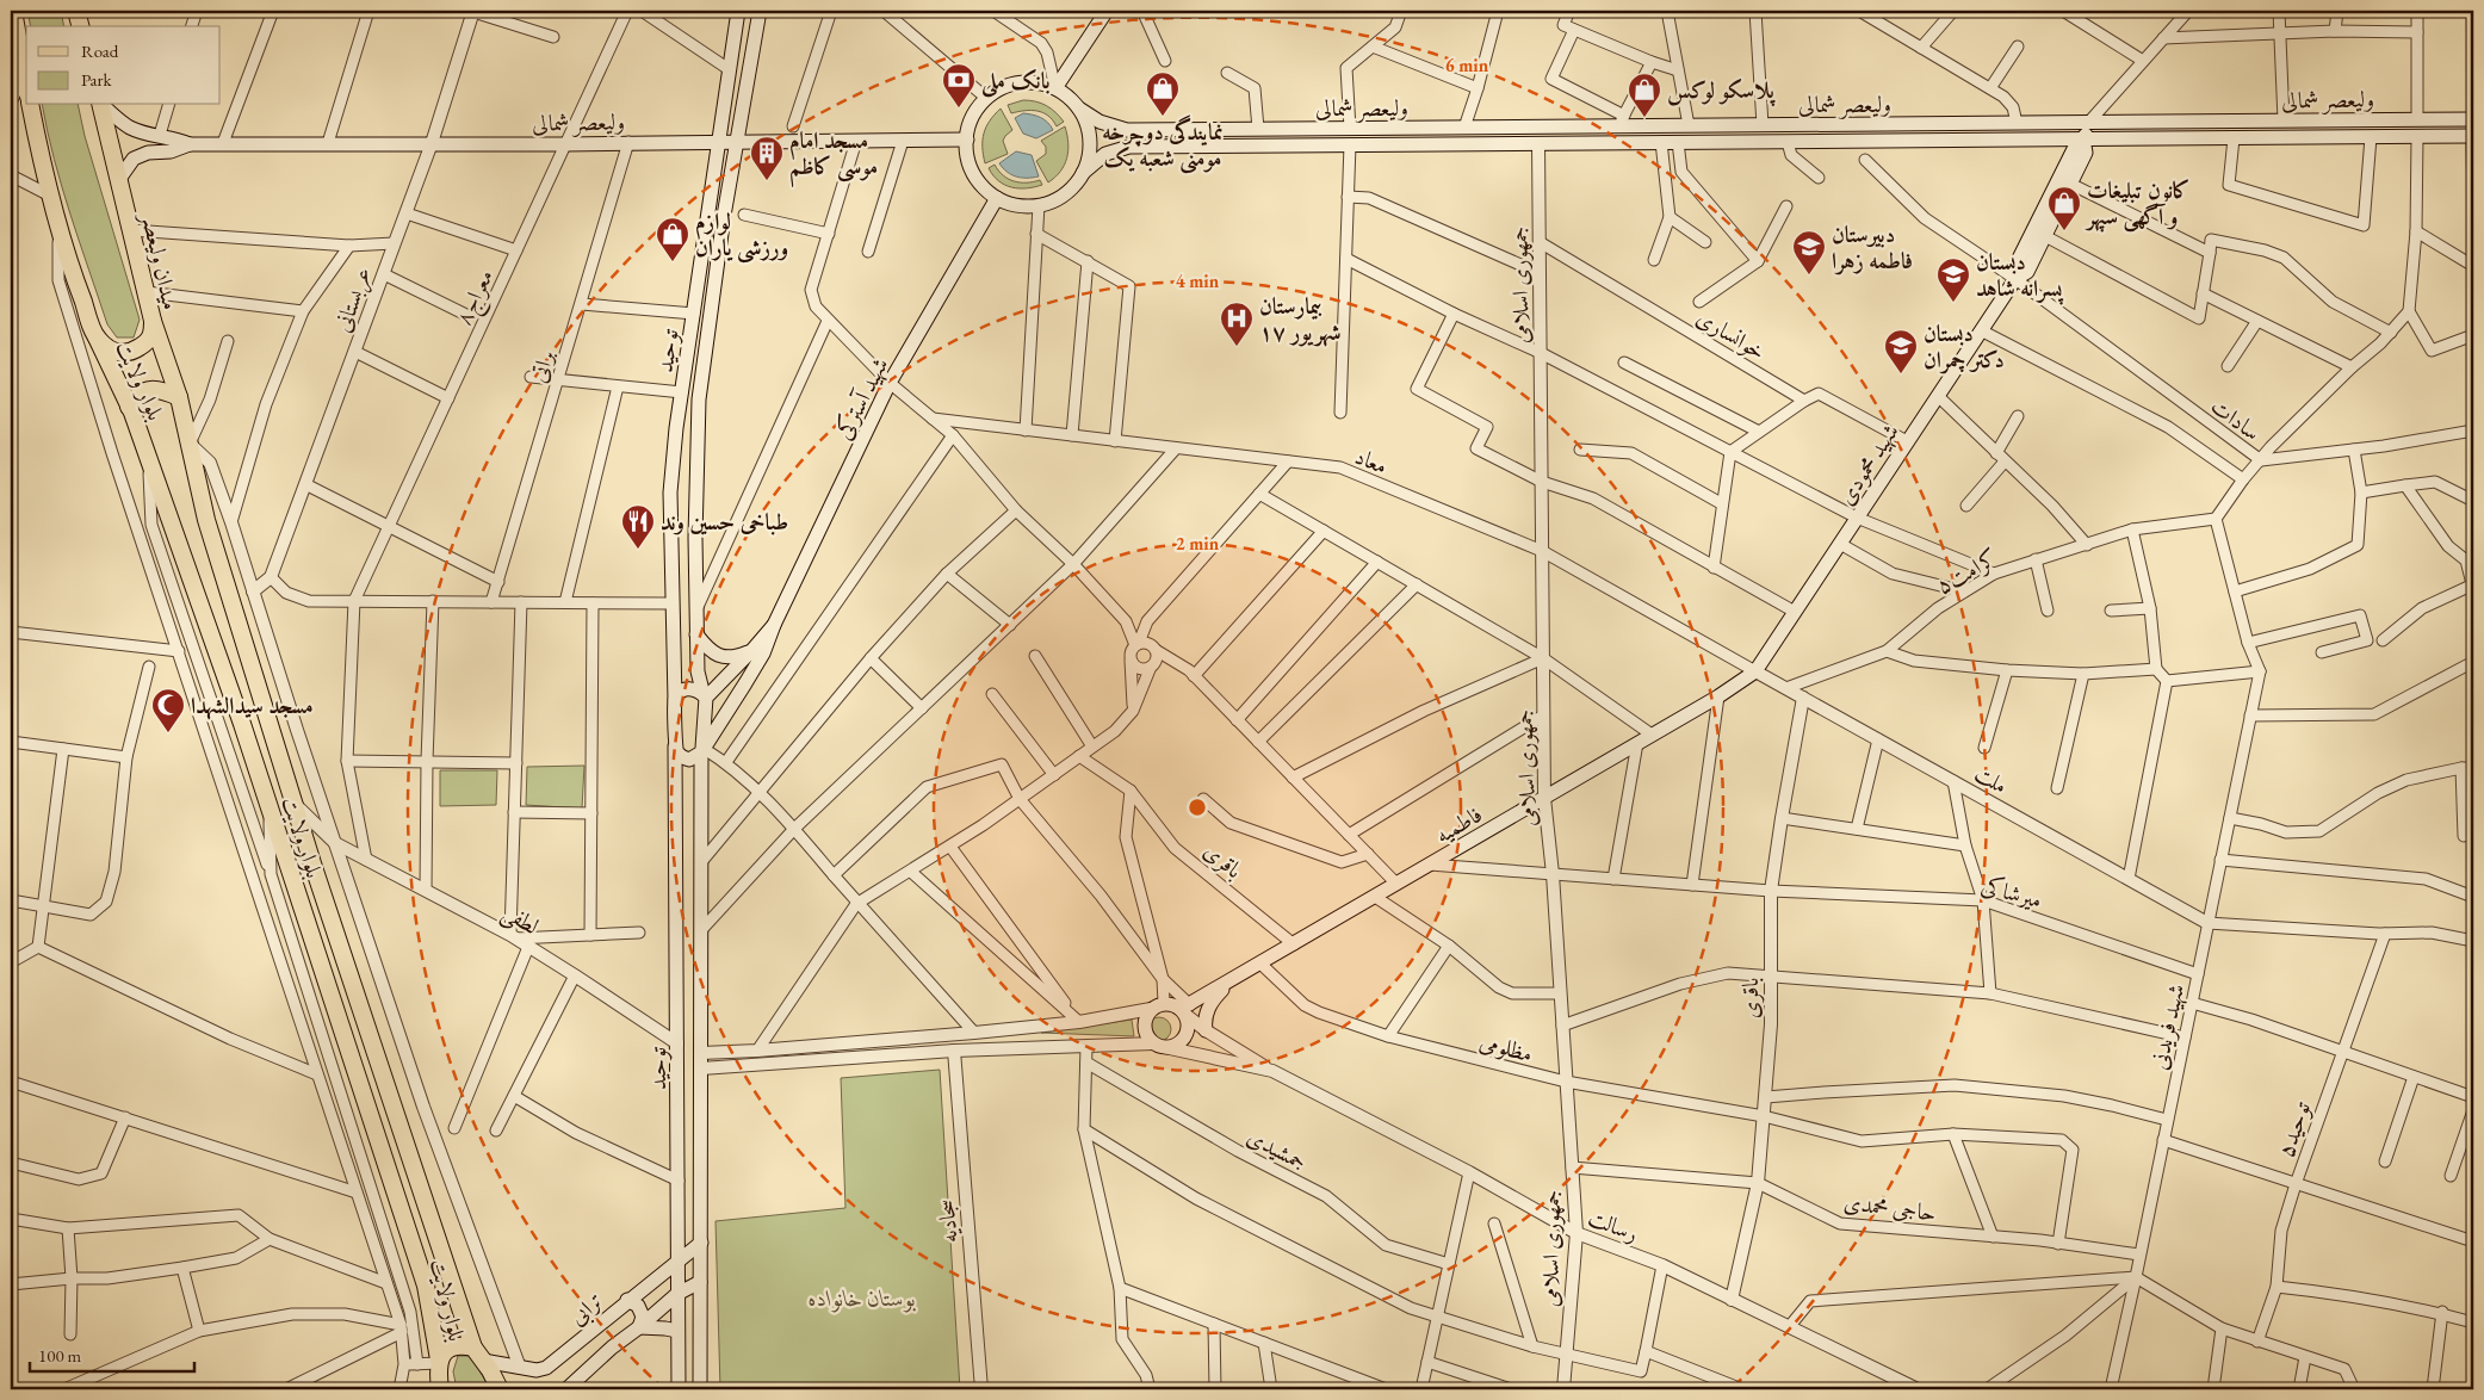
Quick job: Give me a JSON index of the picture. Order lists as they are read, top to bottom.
{
  "streets": {
    "main road": [
      "ولیعصر شمالی",
      "میدان ولیعصر",
      "توحید",
      "بلوار ولایت",
      "شهید آسترکی",
      "شهید محمودی",
      "فاطمیه",
      "ترابی"
    ],
    "street": [
      "جمهوری اسلامی",
      "معراج۸",
      "عربستانی",
      "خوانساری",
      "براتی",
      "سادات",
      "معاد",
      "کرامت۵",
      "ملت",
      "باقری",
      "میرشاکی",
      "لطفی",
      "شهید فریدنی",
      "مظلومی",
      "توحید۵",
      "جمشیدی",
      "حاجی محمدی",
      "سجادیه",
      "رسالت"
    ]
  },
  "crossings": [
    ["ولیعصر شمالی", "جمهوری اسلامی"],
    ["ولیعصر شمالی", "معراج۸"],
    ["ولیعصر شمالی", "عربستانی"],
    ["ولیعصر شمالی", "توحید"],
    ["ولیعصر شمالی", "براتی"],
    ["ولیعصر شمالی", "شهید آسترکی"],
    ["ولیعصر شمالی", "شهید محمودی"],
    ["میدان ولیعصر", "بلوار ولایت"],
    ["جمهوری اسلامی", "خوانساری"],
    ["جمهوری اسلامی", "معاد"],
    ["جمهوری اسلامی", "فاطمیه"],
    ["جمهوری اسلامی", "میرشاکی"],
    ["جمهوری اسلامی", "مظلومی"],
    ["جمهوری اسلامی", "حاجی محمدی"],
    ["جمهوری اسلامی", "رسالت"],
    ["توحید", "لطفی"],
    ["توحید", "رسالت"],
    ["توحید", "ترابی"],
    ["بلوار ولایت", "ترابی"],
    ["سادات", "شهید محمودی"],
    ["معاد", "شهید محمودی"],
    ["معاد", "ملت"],
    ["معاد", "فاطمیه"],
    ["شهید محمودی", "ملت"],
    ["شهید محمودی", "فاطمیه"],
    ["کرامت۵", "ملت"],
    ["ملت", "فاطمیه"],
    ["ملت", "باقری"],
    ["ملت", "شهید فریدنی"],
    ["فاطمیه", "باقری"],
    ["فاطمیه", "میرشاکی"],
    ["فاطمیه", "مظلومی"],
    ["فاطمیه", "رسالت"],
    ["باقری", "میرشاکی"],
    ["باقری", "مظلومی"],
    ["باقری", "حاجی محمدی"],
    ["باقری", "رسالت"],
    ["میرشاکی", "شهید فریدنی"],
    ["شهید فریدنی", "حاجی محمدی"],
    ["مظلومی", "حاجی محمدی"],
    ["سجادیه", "رسالت"]
  ],
  "parks": ["بوستان خانواده"],
  "places": {
    "bank": ["بانک ملی"],
    "shop": [
      "نمایندگی دوچرخه مومنی شعبه یک",
      "پلاسکو لوکس",
      "کانون تبلیغات و آگهی سپهر",
      "لوازم ورزشی یاران"
    ],
    "building": ["مسجد امام موسی کاظم"],
    "school or university": ["دبیرستان فاطمه زهرا", "دبستان پسرانه شاهد", "دبستان دکتر چمران"],
    "hospital": ["بیمارستان ۱۷ شهریور"],
    "restaurant": ["طباخی حسین وند"],
    "mosque": ["مسجد سیدالشهدا"]
  },
  "legend": ["Road", "Park"],
  "scale_bar": "100 m",
  "rings": ["6 min", "4 min", "2 min"]
}
